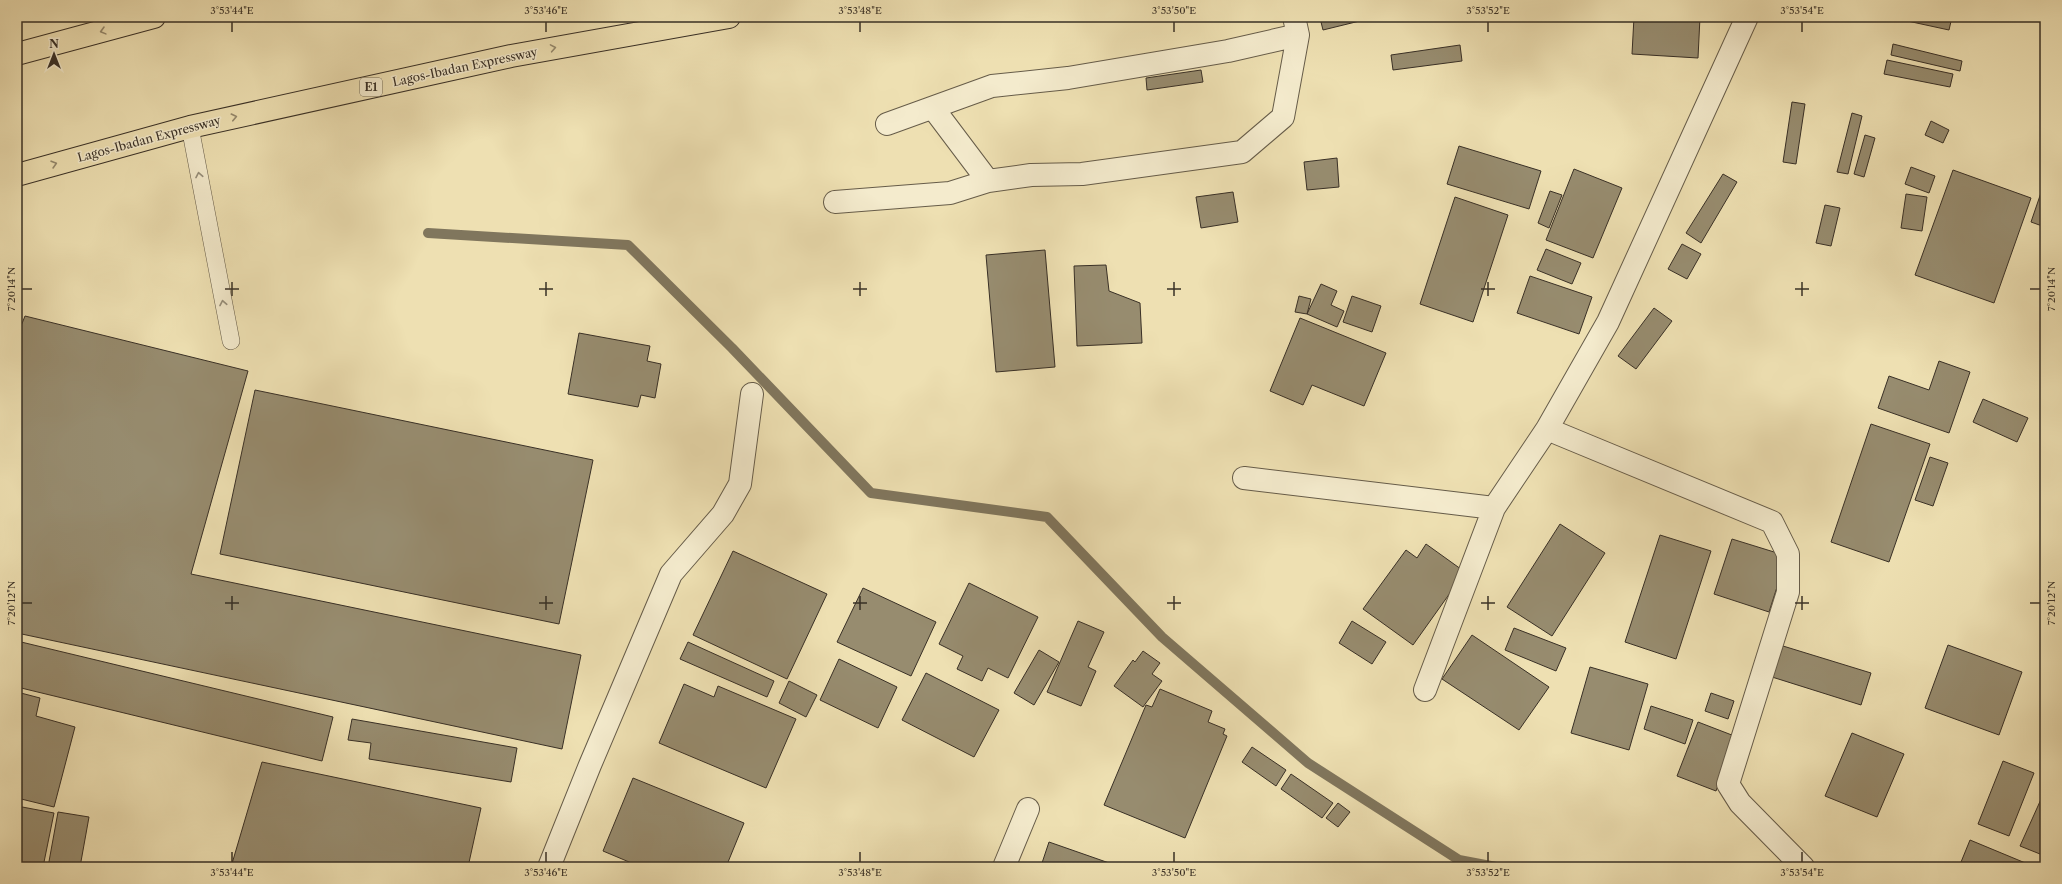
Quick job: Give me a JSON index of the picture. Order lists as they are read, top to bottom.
{
  "streets": {
    "highway": ["Lagos-Ibadan Expressway", "E1"]
  },
  "one_way": ["Lagos-Ibadan Expressway"],
  "north": "top",
  "coordinates": [
    "3°53'44\"E",
    "3°53'46\"E",
    "3°53'48\"E",
    "3°53'50\"E",
    "3°53'52\"E",
    "3°53'54\"E",
    "7°20'14\"N",
    "7°20'12\"N"
  ]
}
